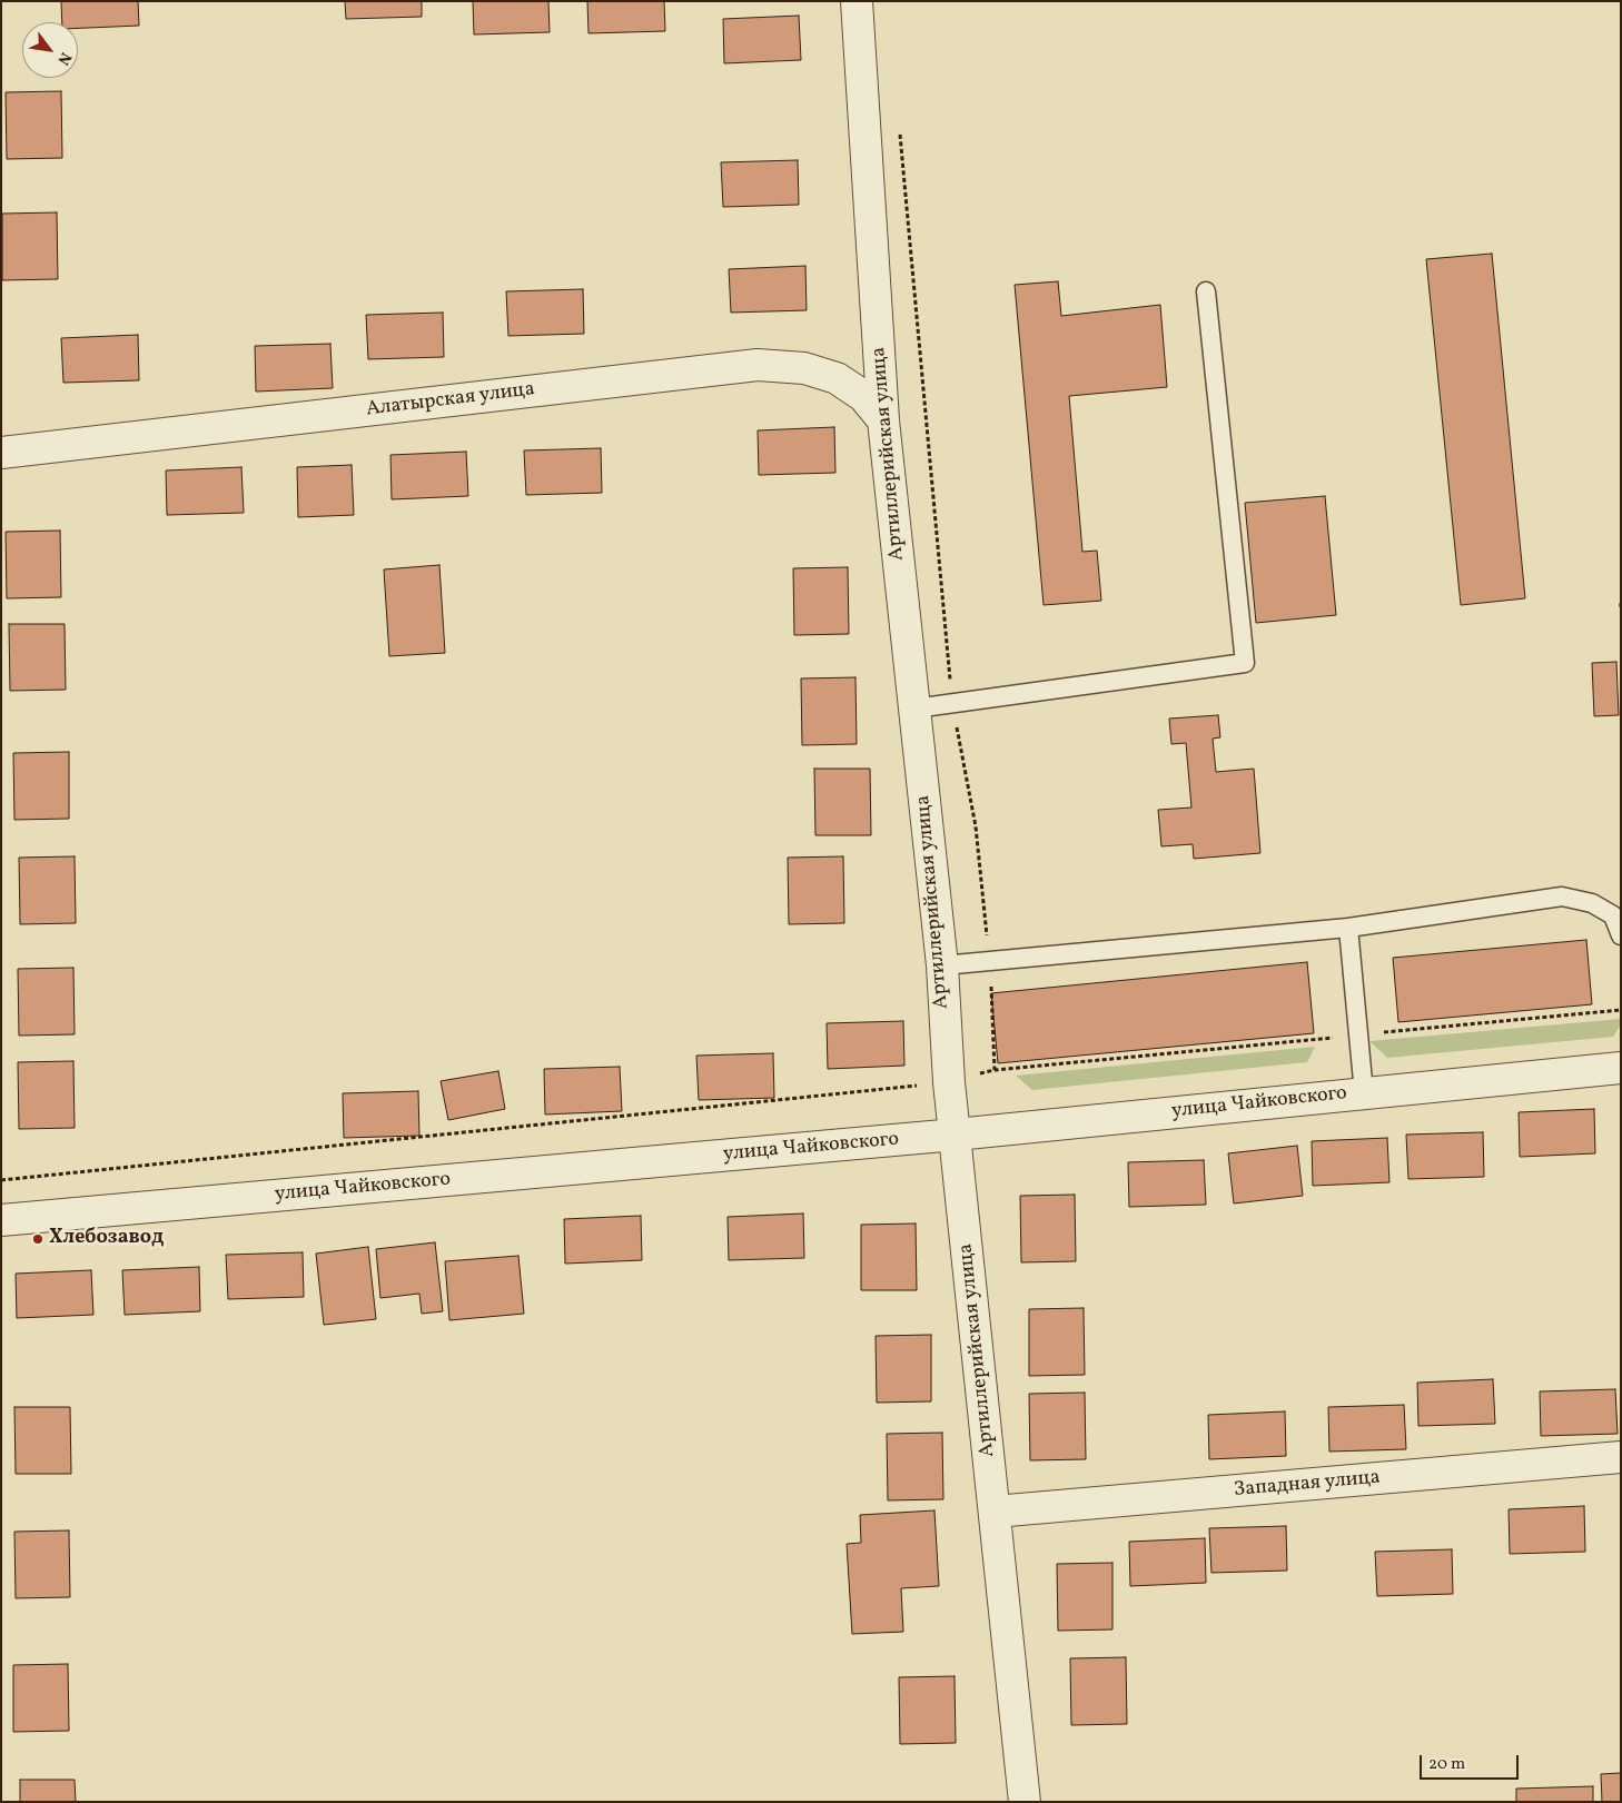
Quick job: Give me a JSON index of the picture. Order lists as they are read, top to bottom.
{
  "streets": {
    "street": [
      "Алатырская улица",
      "Артиллерийская улица",
      "улица Чайковского",
      "Западная улица"
    ]
  },
  "crossings": [
    ["Алатырская улица", "Артиллерийская улица"],
    ["Артиллерийская улица", "улица Чайковского"],
    ["Артиллерийская улица", "Западная улица"]
  ],
  "places": ["Хлебозавод"],
  "scale_bar": "20 m",
  "north": "bottom right"
}
